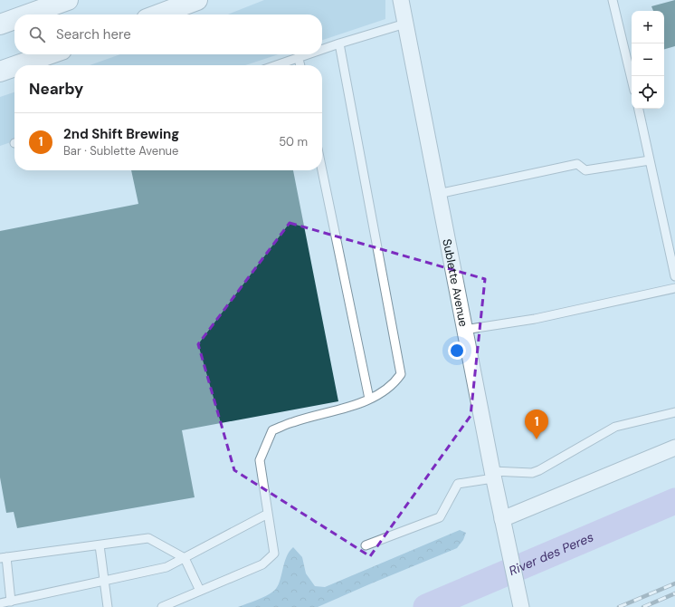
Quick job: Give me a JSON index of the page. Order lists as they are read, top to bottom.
{
  "streets": {
    "street": ["Sublette Avenue"]
  },
  "water": ["River des Peres"],
  "page": {
    "map_buttons": ["+", "−"],
    "search": "Search here",
    "heading": "Nearby",
    "list": [
      {
        "mark": "1",
        "name": "2nd Shift Brewing",
        "note": "Bar · Sublette Avenue",
        "value": "50 m"
      }
    ],
    "pins": "1"
  }
}
